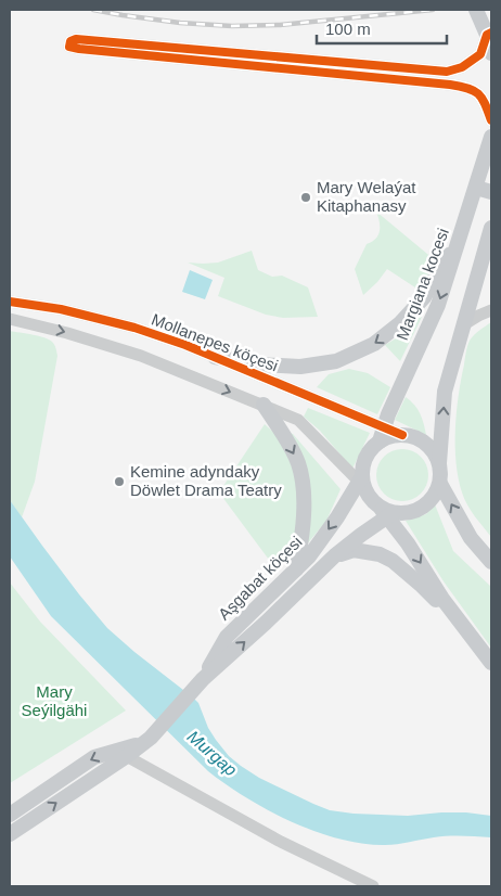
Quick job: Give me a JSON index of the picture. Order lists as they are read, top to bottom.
{
  "streets": {
    "main road": ["Margiana kocesi", "Aşgabat köçesi"],
    "street": ["Mollanepes köçesi"]
  },
  "crossings": [
    ["Margiana kocesi", "Mollanepes köçesi"],
    ["Margiana kocesi", "Aşgabat köçesi"],
    ["Mollanepes köçesi", "Aşgabat köçesi"]
  ],
  "water": ["Murgap"],
  "parks": ["Mary Seýilgähi"],
  "places": ["Mary Welaýat Kitaphanasy", "Kemine adyndaky Döwlet Drama Teatry"],
  "scale_bar": "100 m"
}
